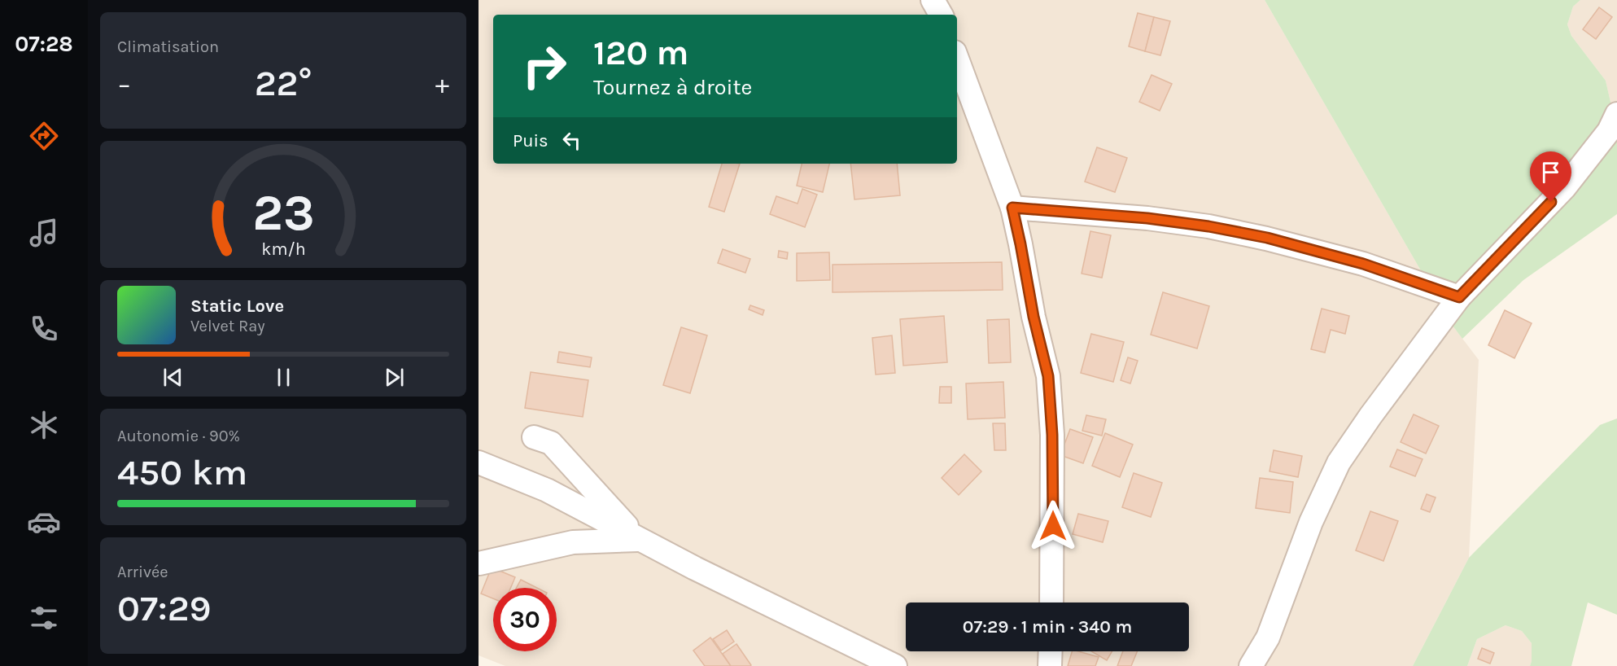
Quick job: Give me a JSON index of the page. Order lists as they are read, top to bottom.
{
  "page": {
    "tabs": "07:28",
    "tile": [
      "Climatisation",
      ["Autonomie · 90%", "450 km"],
      ["Arrivée", "07:29"]
    ],
    "turn": ["120 m", "Tournez à droite"],
    "heat": ["−", "22°", "+"],
    "then": "Puis",
    "song": ["Static Love", "Velvet Ray"],
    "limit": "30",
    "trip": "07:29 · 1 min · 340 m",
    "gauge": ["23", "km/h"]
  }
}
